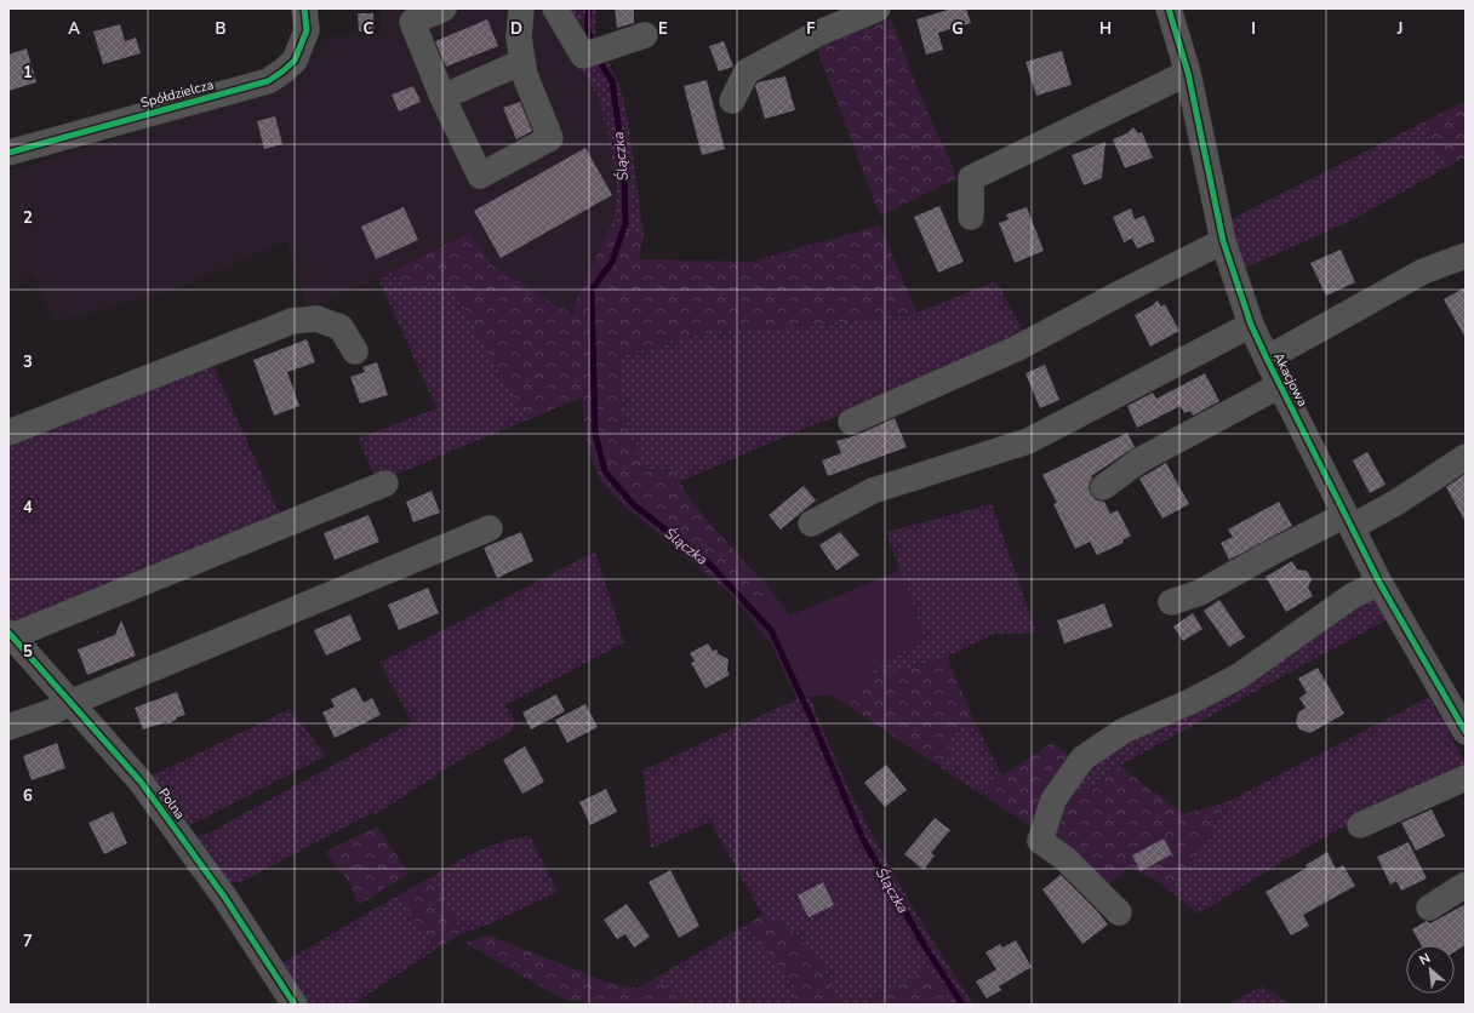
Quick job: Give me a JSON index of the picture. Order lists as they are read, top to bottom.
{
  "streets": {
    "street": ["Spółdzielcza", "Akacjowa", "Polna"]
  },
  "water": ["Ślączka"],
  "north": "top left",
  "grid": {
    "columns": [
      "A",
      "B",
      "C",
      "D",
      "E",
      "F",
      "G",
      "H",
      "I",
      "J"
    ],
    "rows": [
      "1",
      "2",
      "3",
      "4",
      "5",
      "6",
      "7"
    ]
  }
}
